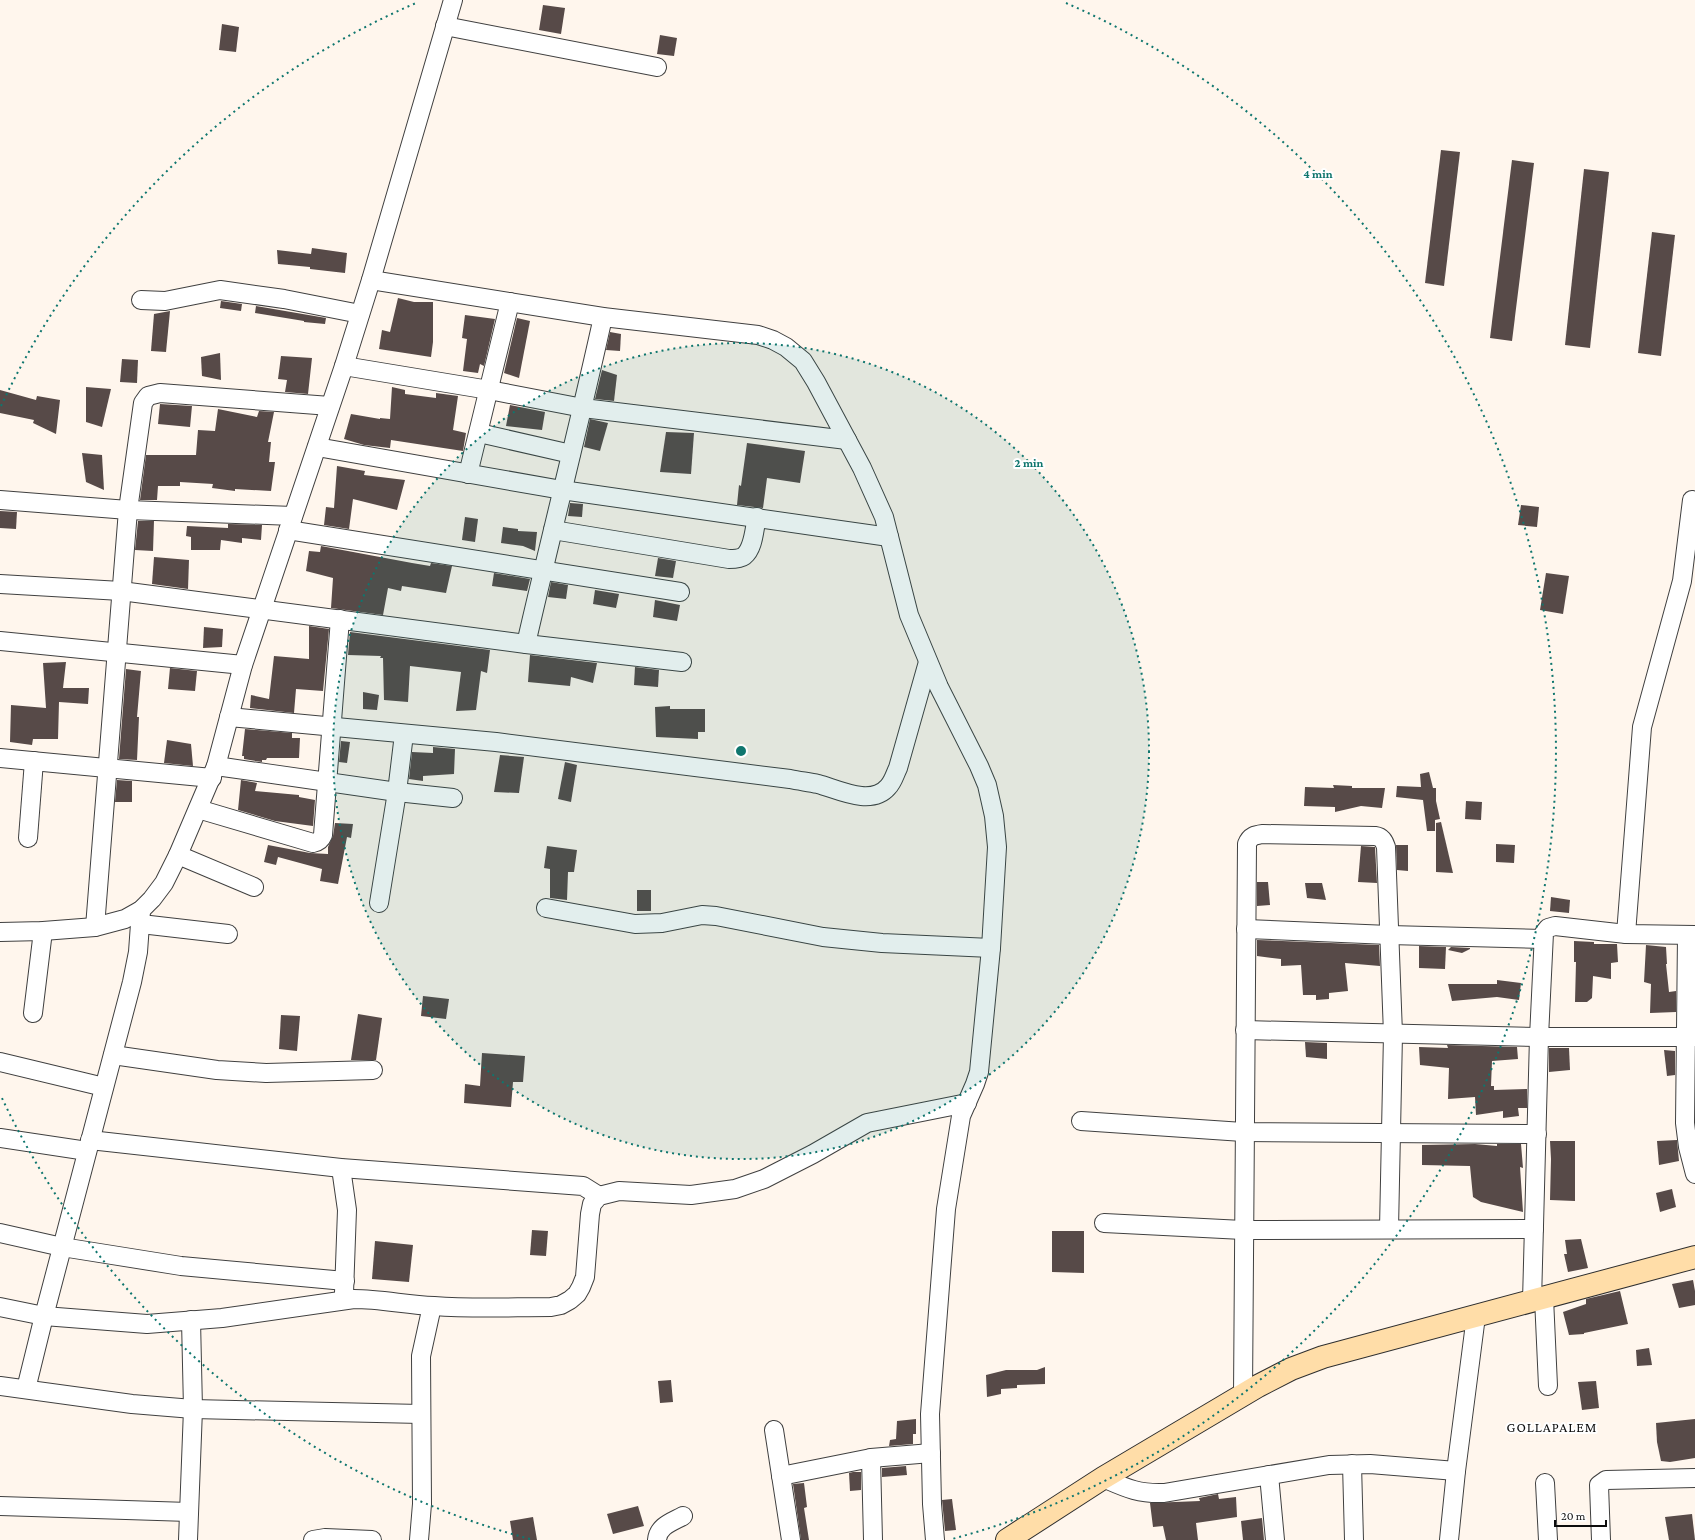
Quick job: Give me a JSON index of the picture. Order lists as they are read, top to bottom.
{
  "districts": ["GOLLAPALEM"],
  "scale_bar": "20 m",
  "rings": ["4 min", "2 min"]
}
